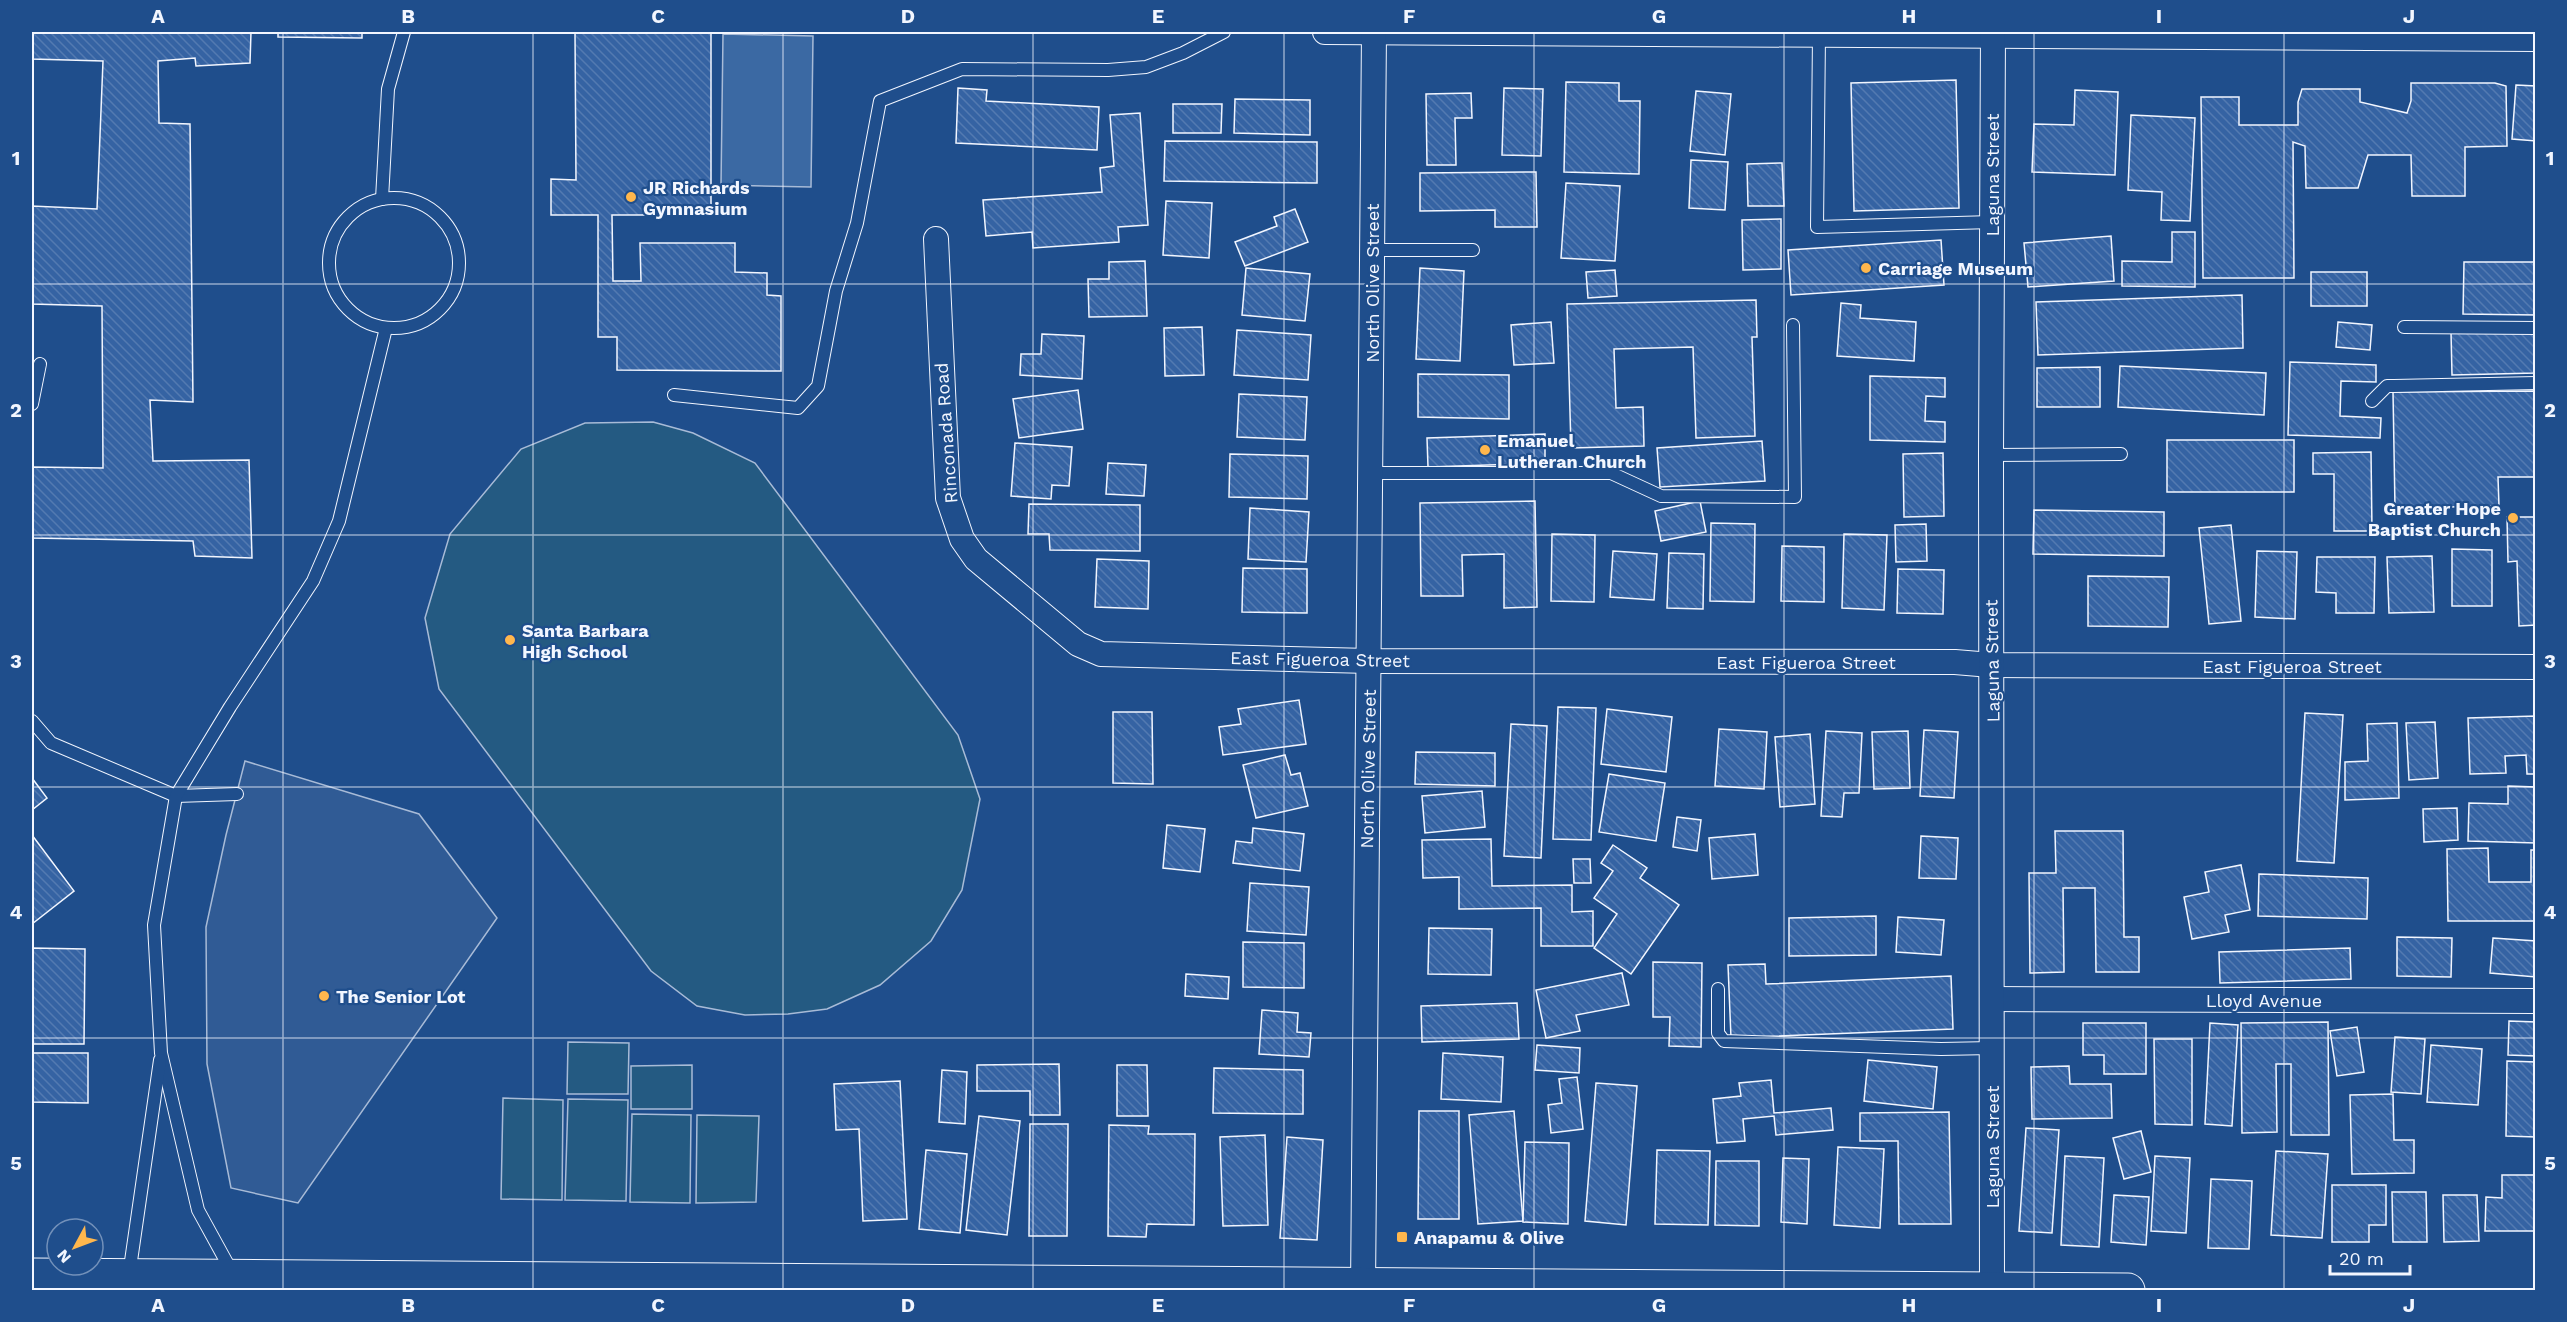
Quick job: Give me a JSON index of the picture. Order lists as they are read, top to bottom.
{
  "streets": {
    "street": [
      "Laguna Street",
      "North Olive Street",
      "Rinconada Road",
      "East Figueroa Street",
      "Lloyd Avenue"
    ]
  },
  "crossings": [
    ["Laguna Street", "East Figueroa Street"],
    ["Laguna Street", "Lloyd Avenue"],
    ["North Olive Street", "East Figueroa Street"],
    ["Rinconada Road", "East Figueroa Street"]
  ],
  "places": {
    "other": [
      "JR Richards Gymnasium",
      "Carriage Museum",
      "Emanuel Lutheran Church",
      "Greater Hope Baptist Church",
      "Santa Barbara High School",
      "The Senior Lot"
    ],
    "transit": ["Anapamu & Olive"]
  },
  "scale_bar": "20 m",
  "north": "bottom left",
  "grid": {
    "columns": [
      "A",
      "B",
      "C",
      "D",
      "E",
      "F",
      "G",
      "H",
      "I",
      "J"
    ],
    "rows": [
      "1",
      "2",
      "3",
      "4",
      "5"
    ]
  }
}
